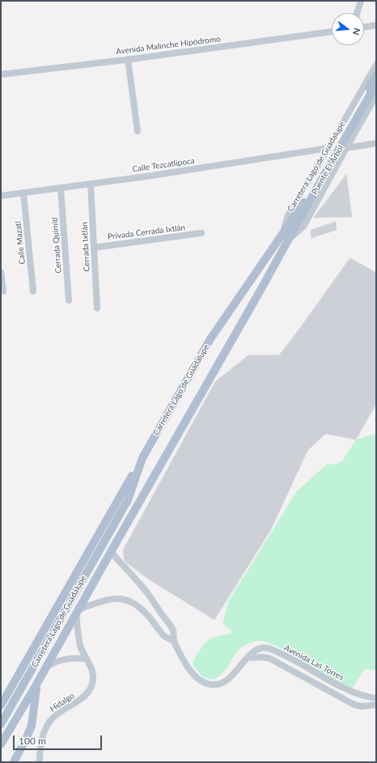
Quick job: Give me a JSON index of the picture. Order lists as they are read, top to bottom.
{
  "streets": {
    "main road": ["Carretera Lago de Guadalupe", "Puente El Árbol"],
    "street": [
      "Avenida Malinche Hipódromo",
      "Calle Tezcatlipoca",
      "Privada Cerrada Ixtlán",
      "Calle Mazatl",
      "Cerrada Quimitl",
      "Cerrada Ixtlán",
      "Avenida Las Torres",
      "Hidalgo"
    ]
  },
  "crossings": [
    ["Calle Tezcatlipoca", "Carretera Lago de Guadalupe"],
    ["Calle Tezcatlipoca", "Calle Mazatl"],
    ["Calle Tezcatlipoca", "Cerrada Quimitl"],
    ["Calle Tezcatlipoca", "Cerrada Ixtlán"],
    ["Carretera Lago de Guadalupe", "Puente El Árbol"],
    ["Carretera Lago de Guadalupe", "Avenida Las Torres"],
    ["Carretera Lago de Guadalupe", "Hidalgo"],
    ["Privada Cerrada Ixtlán", "Cerrada Ixtlán"]
  ],
  "scale_bar": "100 m",
  "north": "right"
}
